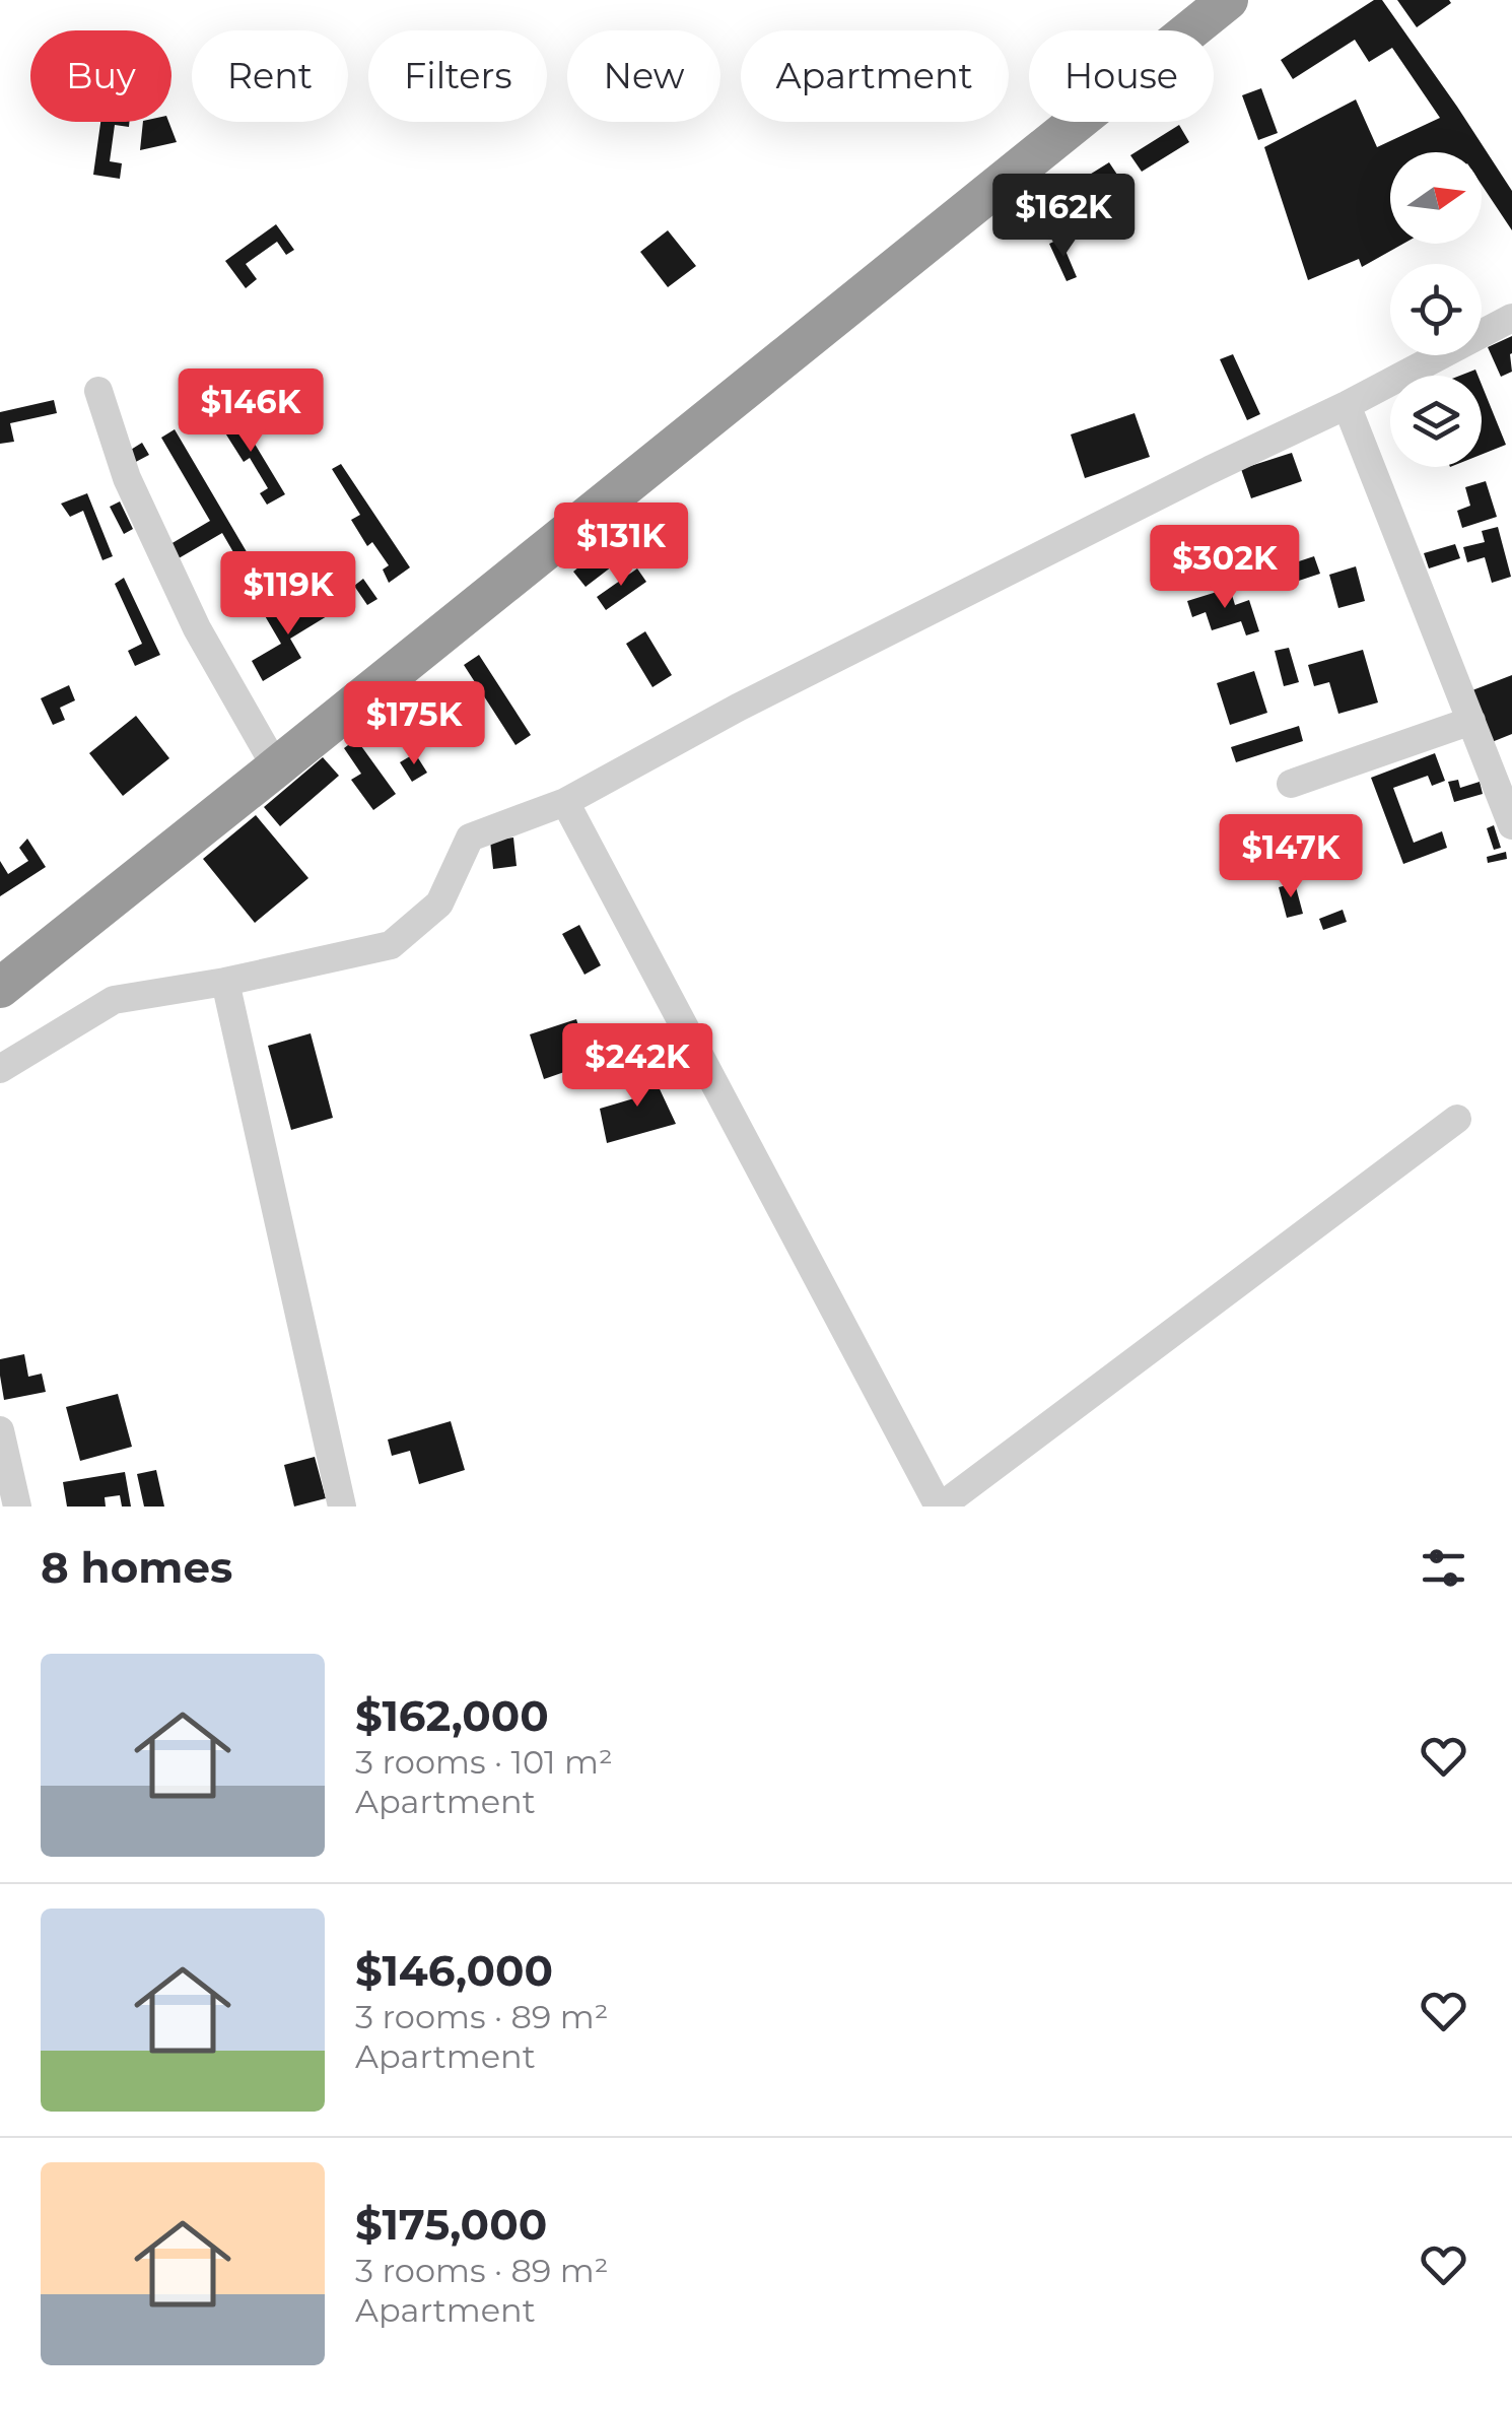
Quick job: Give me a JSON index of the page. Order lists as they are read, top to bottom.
{
  "north": "right",
  "page": {
    "chip": [
      "Buy",
      "Rent",
      "Filters",
      "New",
      "Apartment",
      "House"
    ],
    "price": [
      "$162K",
      "$146K",
      "$131K",
      "$302K",
      "$119K",
      "$175K",
      "$147K",
      "$242K"
    ],
    "heading": "8 homes",
    "list": [
      {
        "name": "$162,000",
        "note": "3 rooms · 101 m² · Apartment"
      },
      {
        "name": "$146,000",
        "note": "3 rooms · 89 m² · Apartment"
      },
      {
        "name": "$175,000",
        "note": "3 rooms · 89 m² · Apartment"
      }
    ]
  }
}
